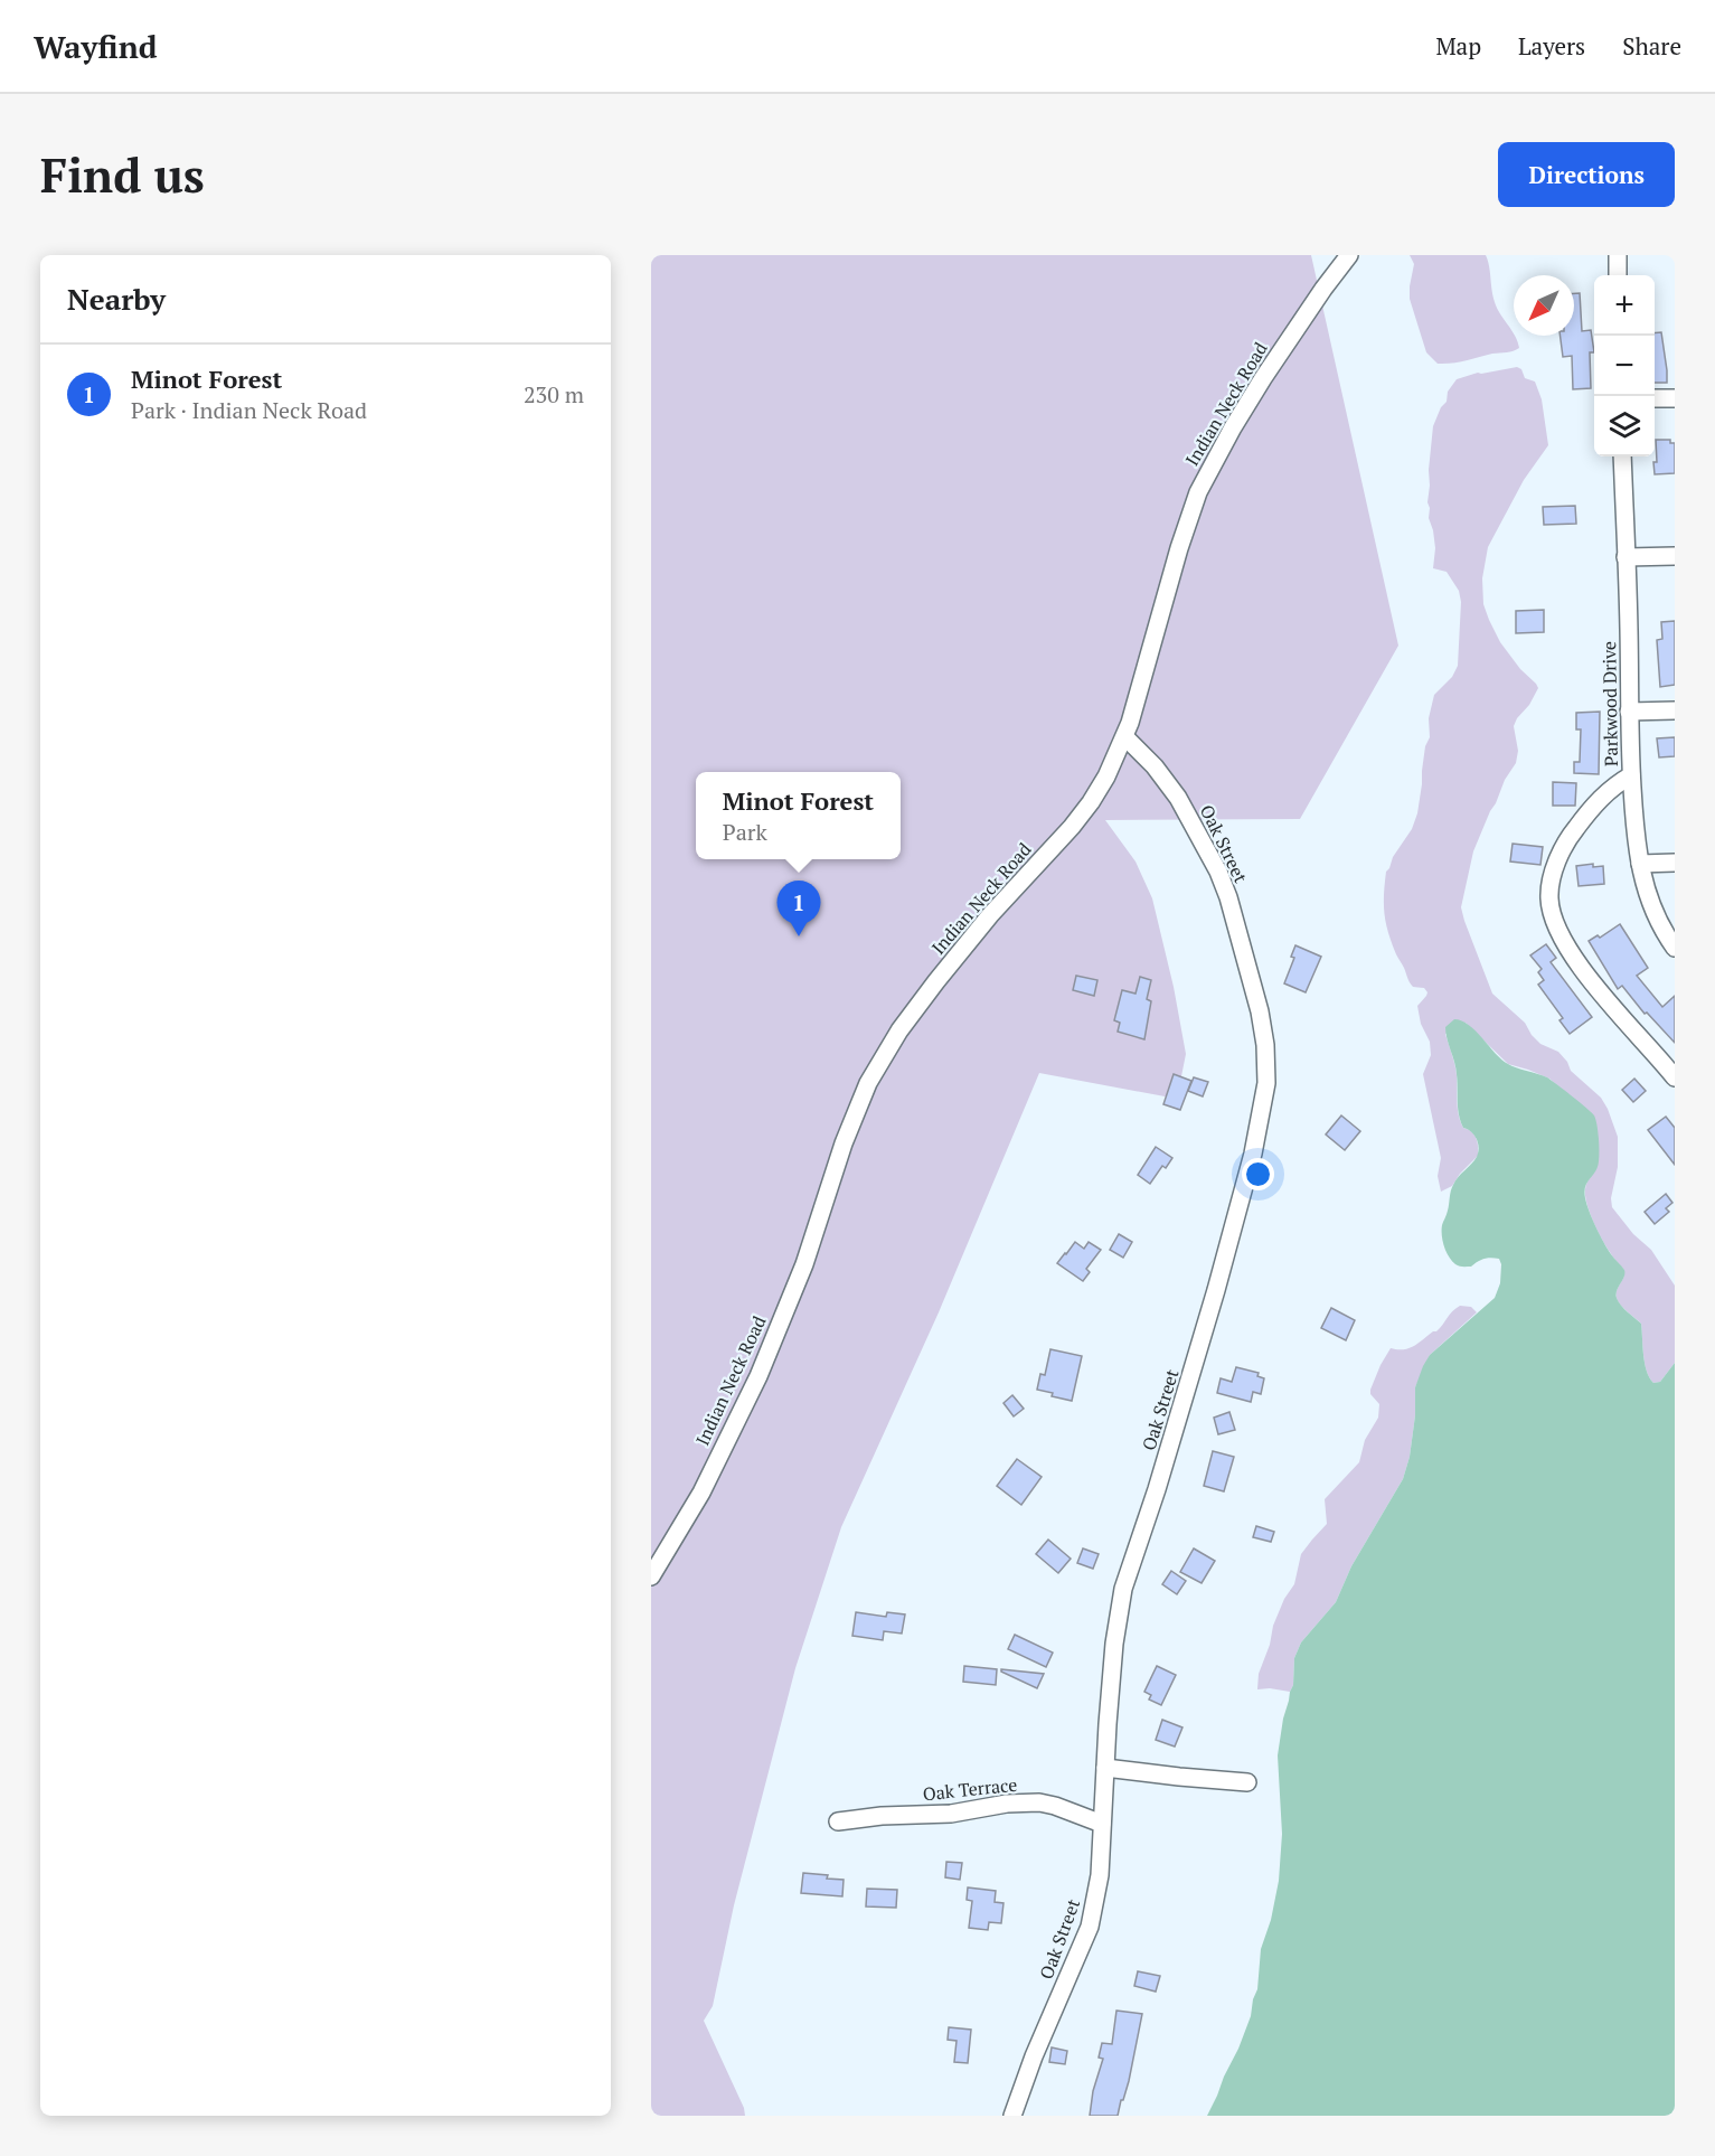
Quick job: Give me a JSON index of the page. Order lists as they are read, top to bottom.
{
  "streets": {
    "street": [
      "Indian Neck Road",
      "Parkwood Drive",
      "Oak Street",
      "Oak Terrace"
    ]
  },
  "crossings": [
    ["Indian Neck Road", "Oak Street"],
    ["Oak Street", "Oak Terrace"]
  ],
  "north": "bottom left",
  "page": {
    "header": "Wayfind",
    "nav": ["Map", "Layers", "Share"],
    "buttons": "Directions",
    "title": "Find us",
    "heading": "Nearby",
    "map_buttons": ["+", "−"],
    "list": [
      {
        "mark": "1",
        "name": "Minot Forest",
        "note": "Park · Indian Neck Road",
        "value": "230 m"
      }
    ],
    "popup": ["Minot Forest", "Park"],
    "pins": "1"
  }
}
